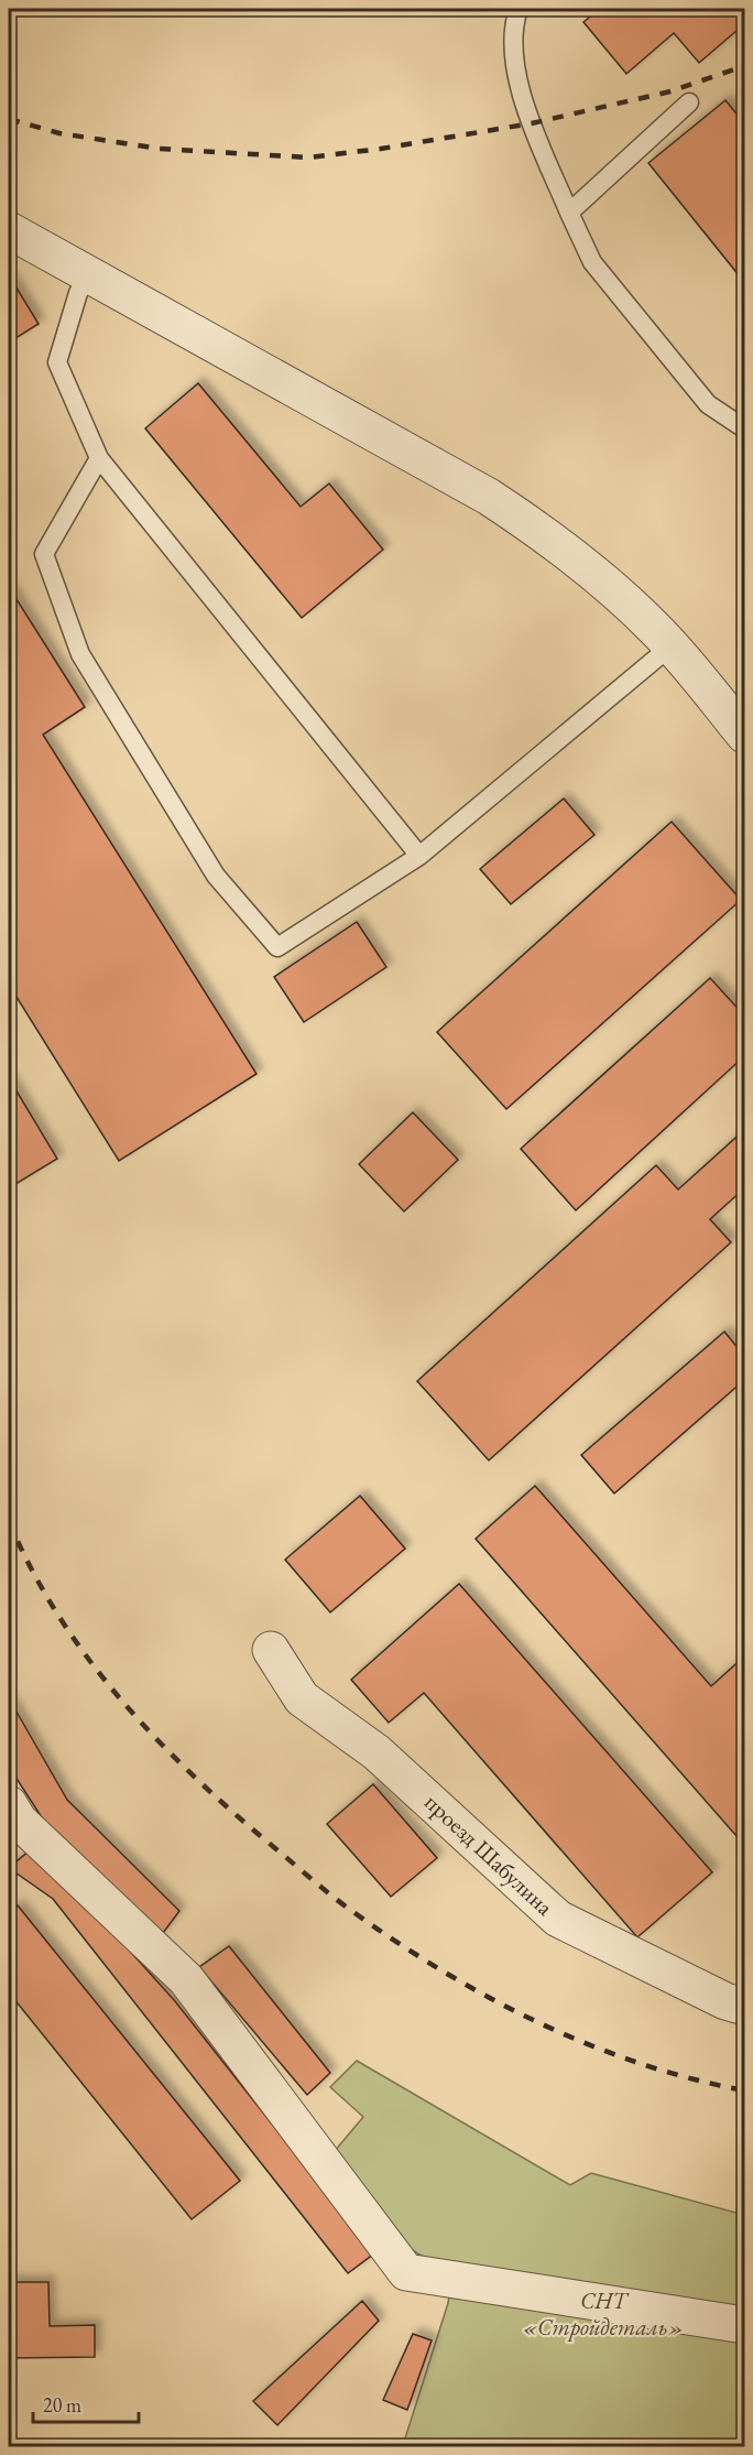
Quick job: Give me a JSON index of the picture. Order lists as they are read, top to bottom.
{
  "streets": {
    "street": ["проезд Шабулина"]
  },
  "parks": ["СНТ «Стройдеталь»"],
  "scale_bar": "20 m"
}
